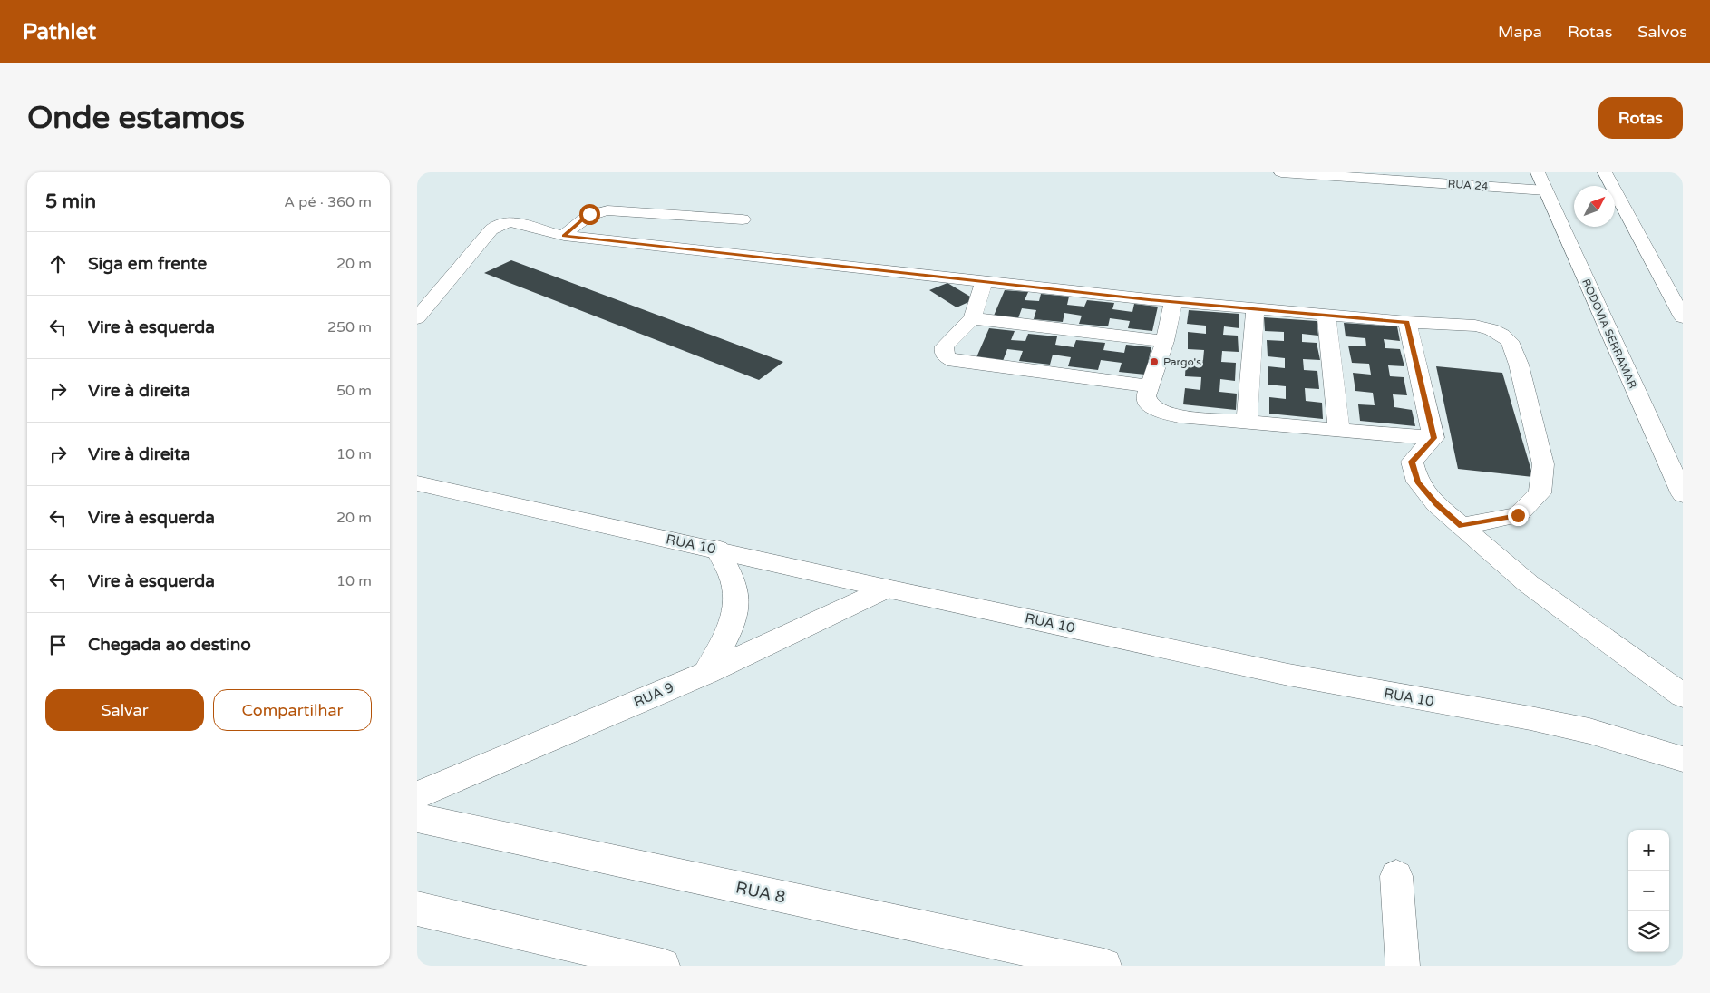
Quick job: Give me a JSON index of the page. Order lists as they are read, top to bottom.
{
  "streets": {
    "street": [
      "RUA 24",
      "RODOVIA SERRAMAR",
      "RUA 10",
      "RUA 9",
      "RUA 8"
    ]
  },
  "crossings": [
    ["RUA 24", "RODOVIA SERRAMAR"],
    ["RUA 10", "RUA 9"]
  ],
  "places": ["Pargo's"],
  "north": "top right",
  "page": {
    "header": "Pathlet",
    "nav": ["Mapa", "Rotas", "Salvos"],
    "buttons": [
      "Rotas",
      ["Salvar", "Compartilhar"]
    ],
    "title": "Onde estamos",
    "heading": ["5 min", "A pé · 360 m"],
    "list": [
      ["Siga em frente", "20 m"],
      ["Vire à esquerda", "250 m"],
      ["Vire à direita", "50 m"],
      ["Vire à direita", "10 m"],
      ["Vire à esquerda", "20 m"],
      ["Vire à esquerda", "10 m"],
      "Chegada ao destino"
    ],
    "map_buttons": ["+", "−"]
  }
}
